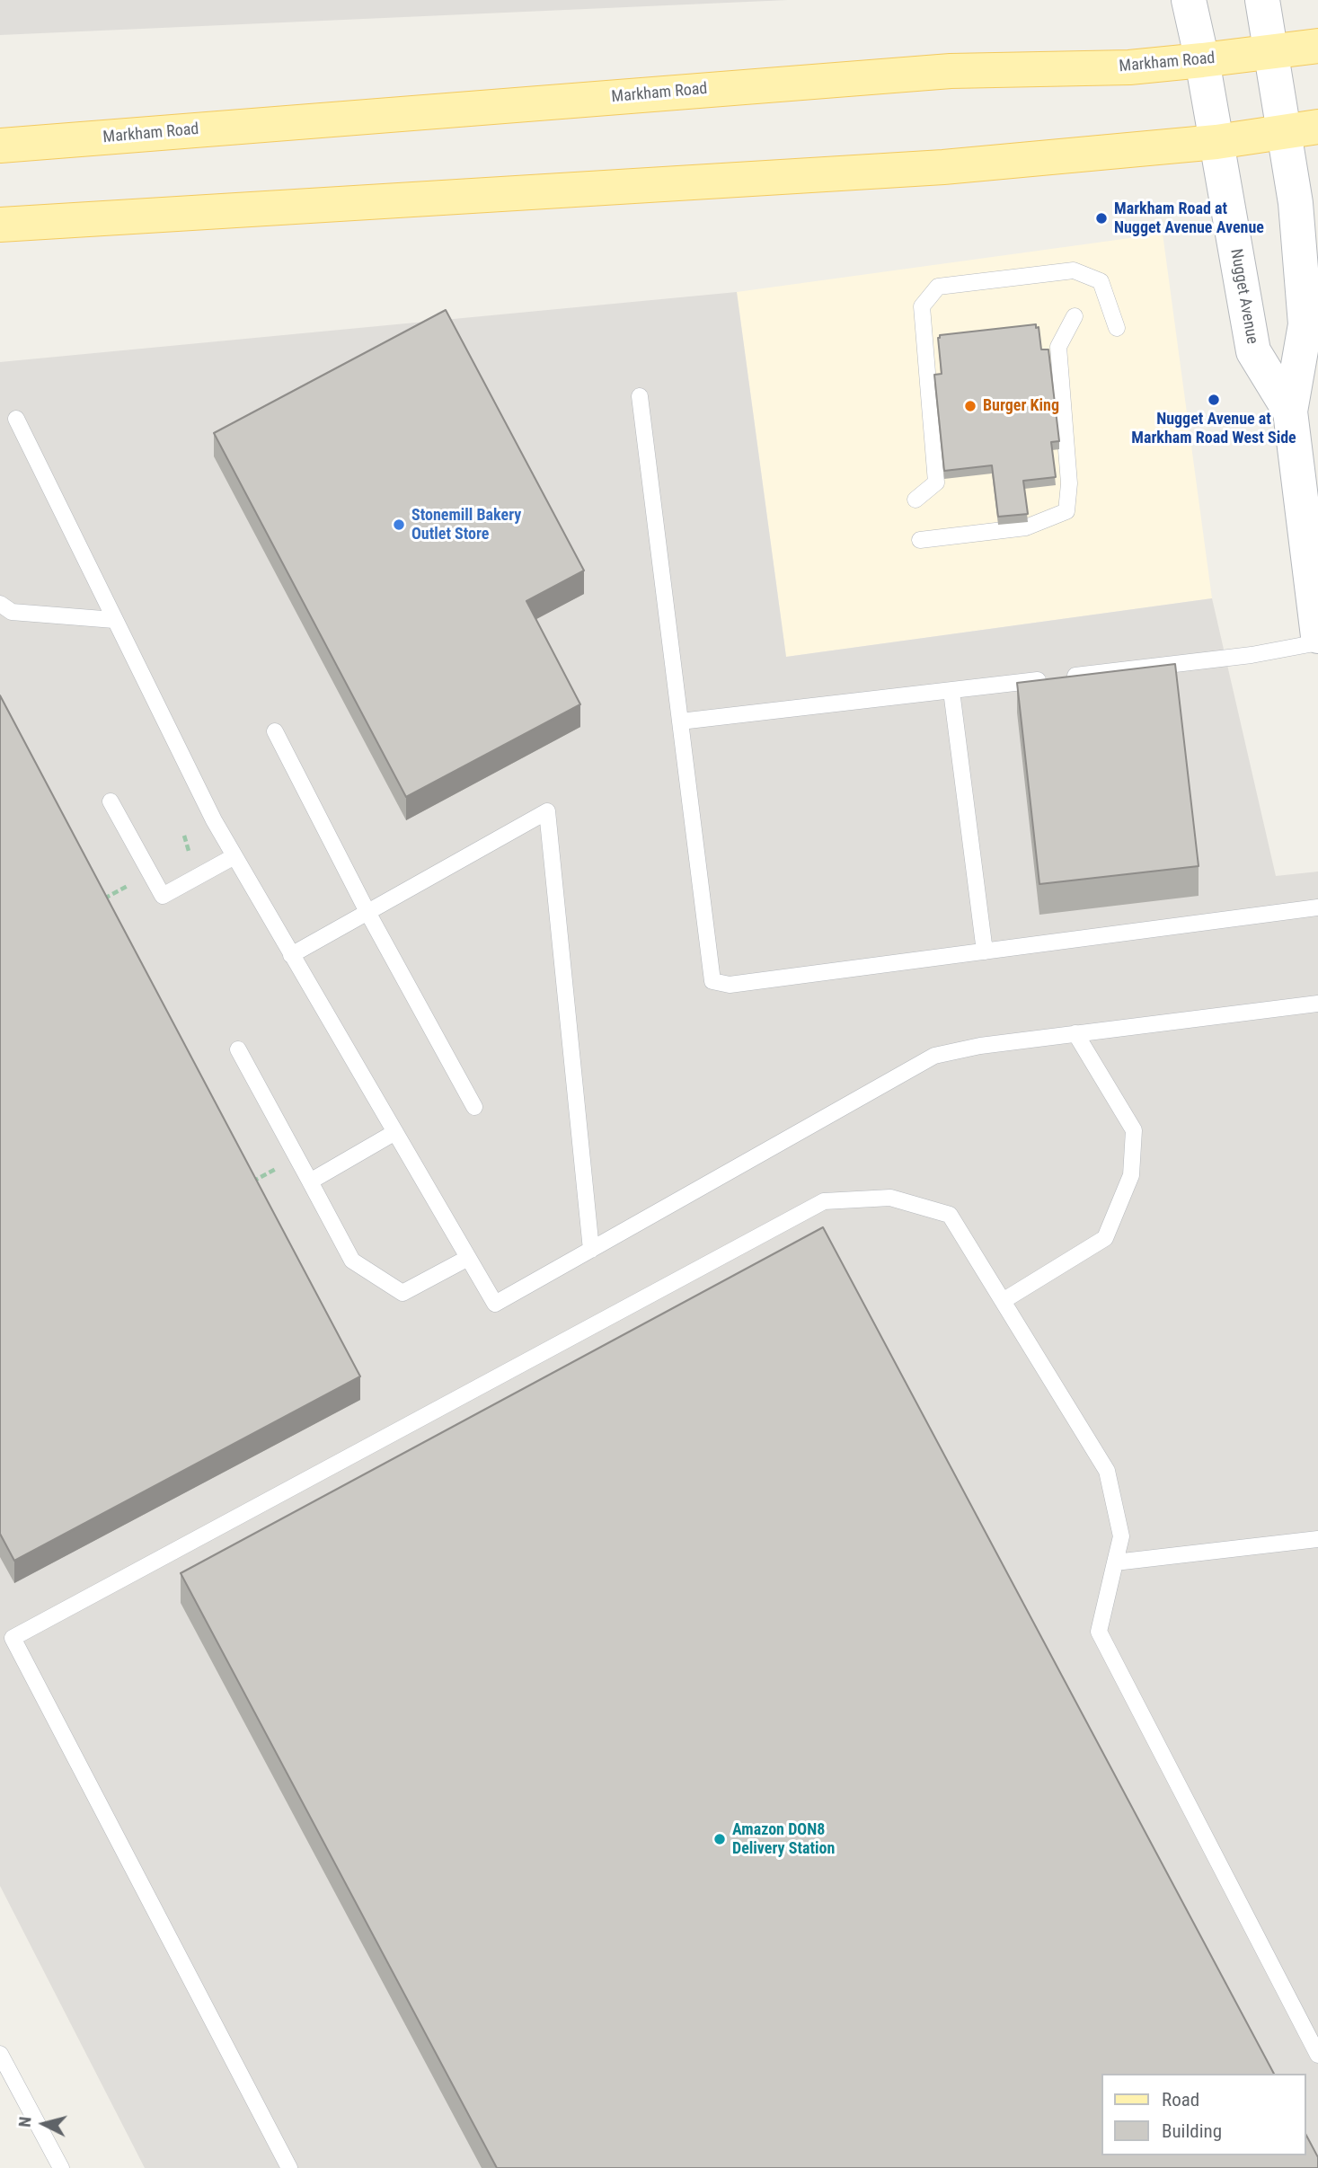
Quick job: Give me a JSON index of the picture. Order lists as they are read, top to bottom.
{
  "streets": {
    "main road": ["Markham Road"],
    "street": ["Nugget Avenue"]
  },
  "crossings": [
    ["Markham Road", "Nugget Avenue"]
  ],
  "places": [
    "Markham Road at Nugget Avenue Avenue",
    "Nugget Avenue at Markham Road West Side",
    "Burger King",
    "Stonemill Bakery Outlet Store",
    "Amazon DON8 Delivery Station"
  ],
  "legend": ["Road", "Building"],
  "north": "left"
}
